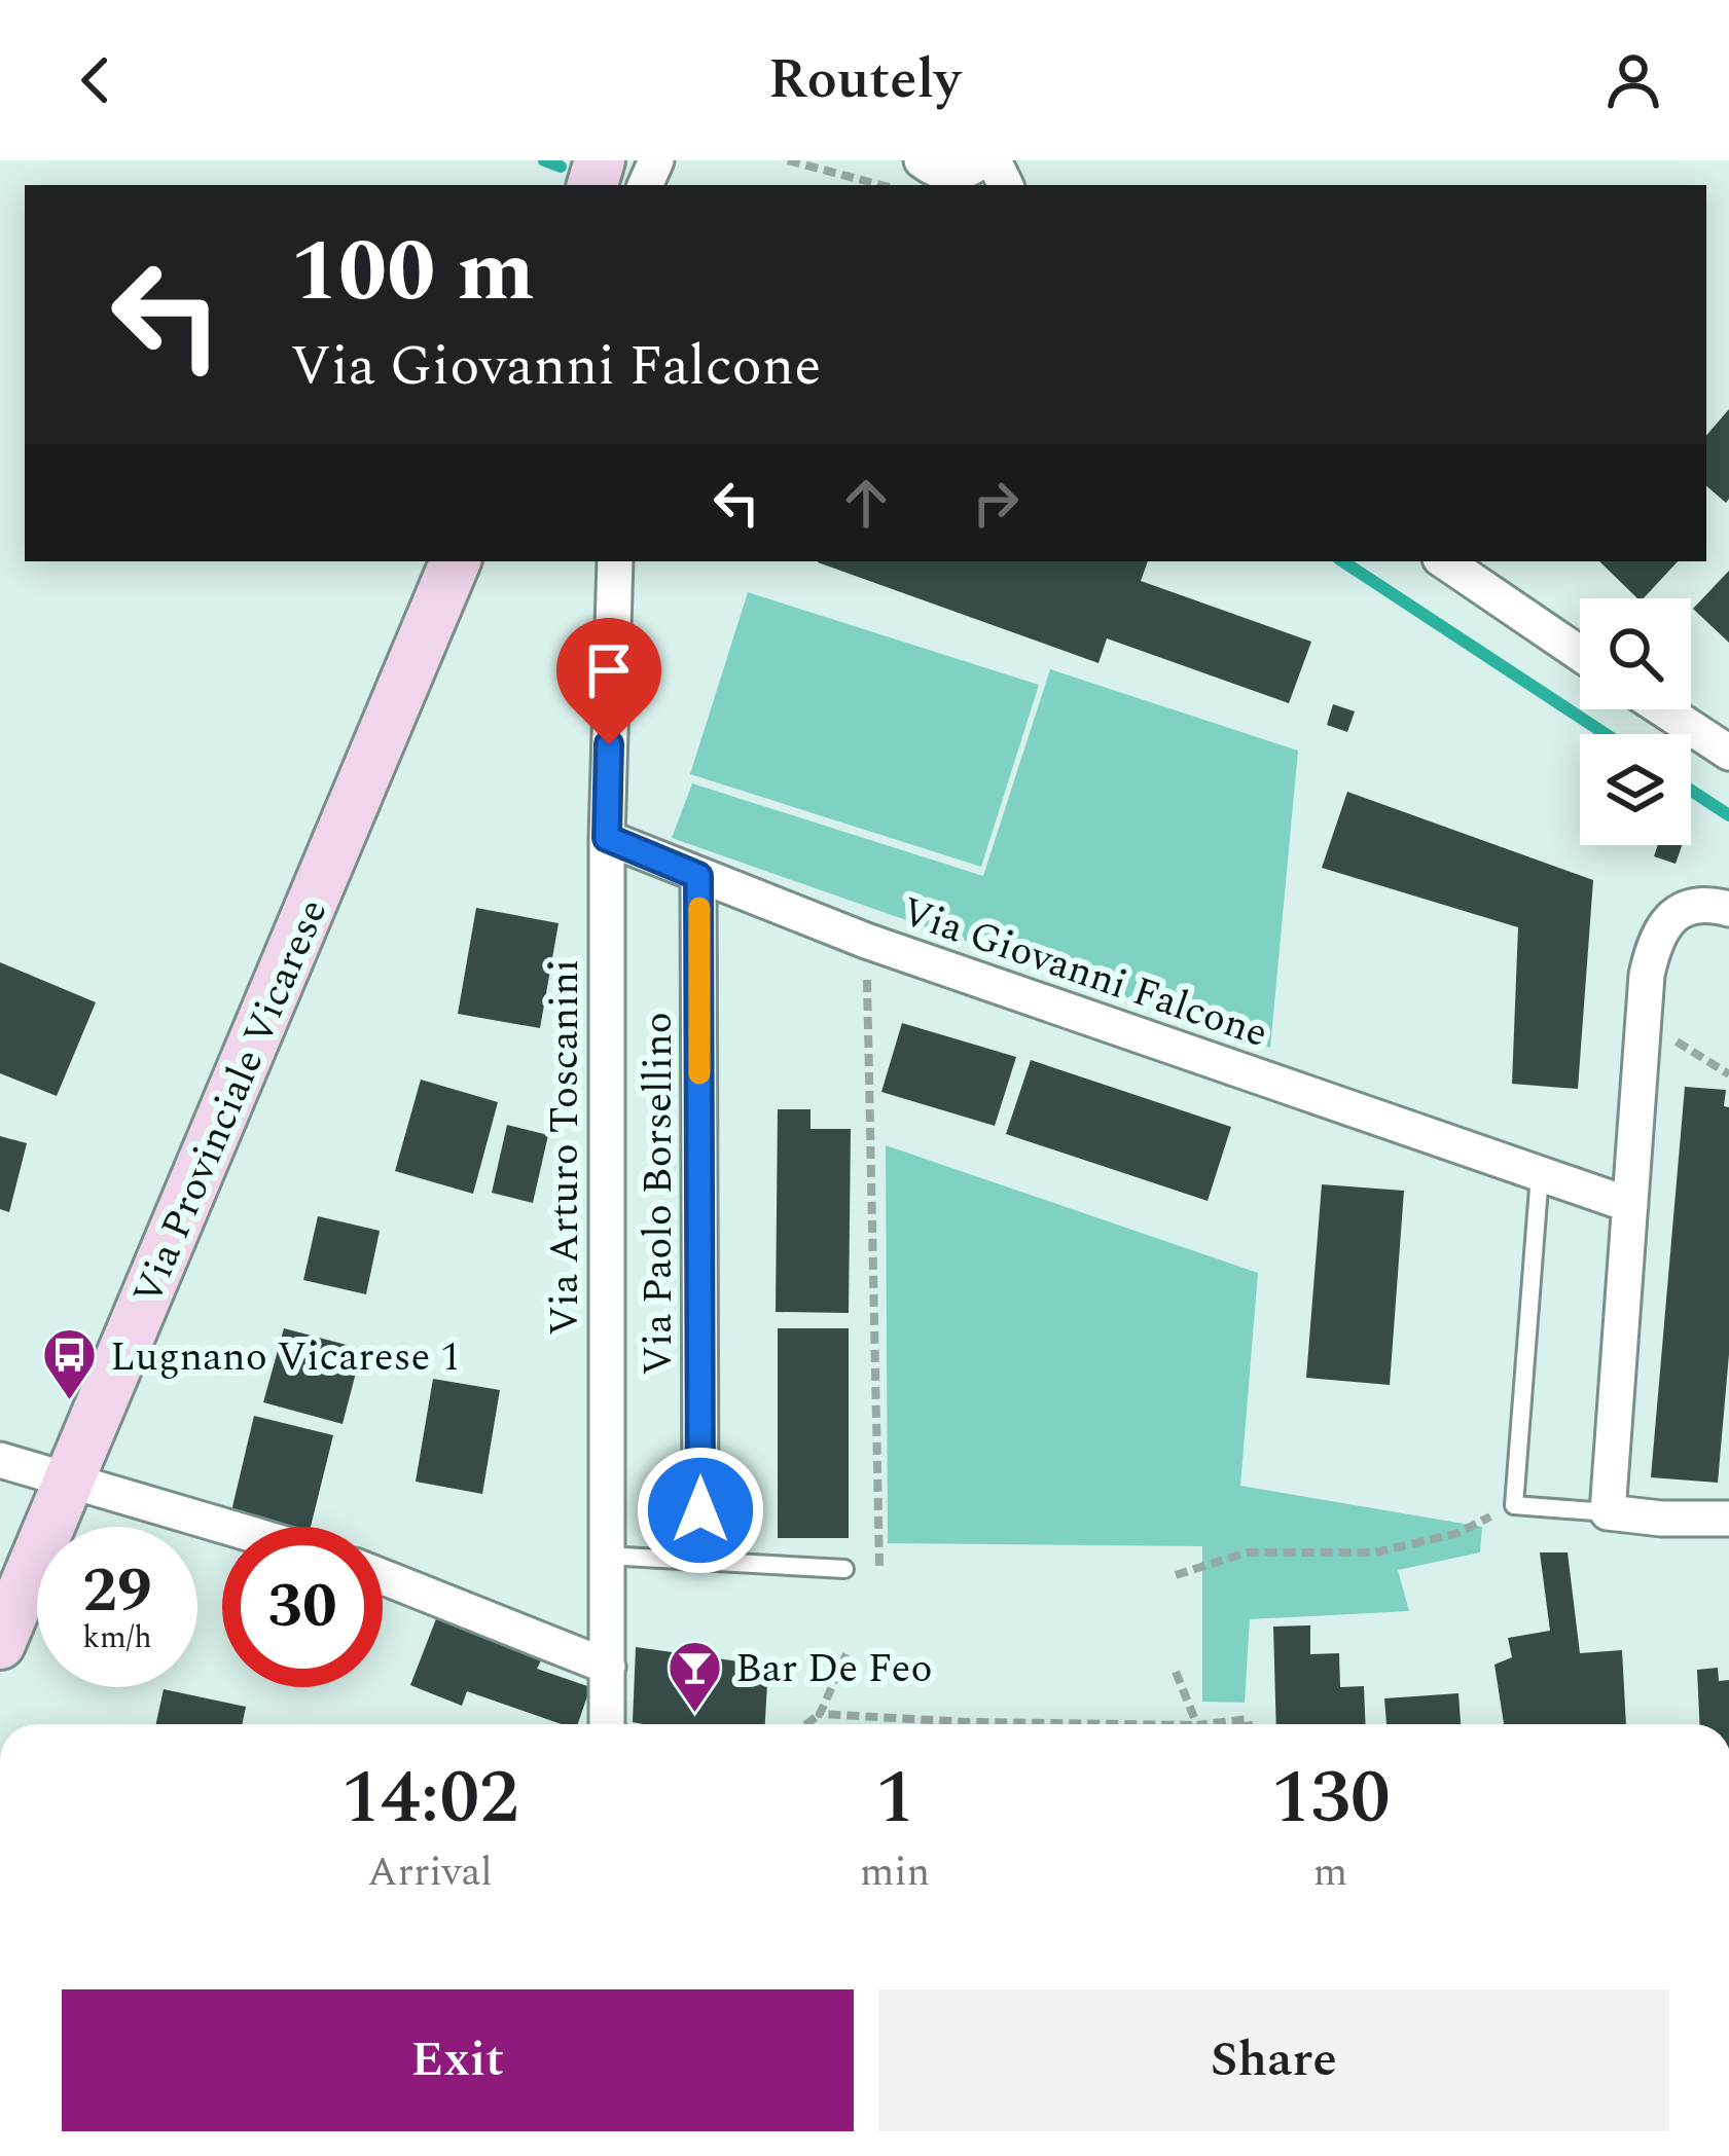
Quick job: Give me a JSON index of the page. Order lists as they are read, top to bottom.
{
  "streets": {
    "main road": ["Via Provinciale Vicarese"],
    "street": ["Via Giovanni Falcone", "Via Arturo Toscanini", "Via Paolo Borsellino"]
  },
  "crossings": [
    ["Via Giovanni Falcone", "Via Arturo Toscanini"],
    ["Via Giovanni Falcone", "Via Paolo Borsellino"]
  ],
  "places": {
    "bus stop": ["Lugnano Vicarese 1"],
    "bar": ["Bar De Feo"]
  },
  "page": {
    "header": "Routely",
    "turn": ["100 m", "Via Giovanni Falcone"],
    "speed": "29 km/h",
    "limit": "30",
    "eta": [
      "14:02",
      "Arrival",
      "1",
      "min",
      "130",
      "m"
    ],
    "buttons": ["Exit", "Share"]
  }
}
